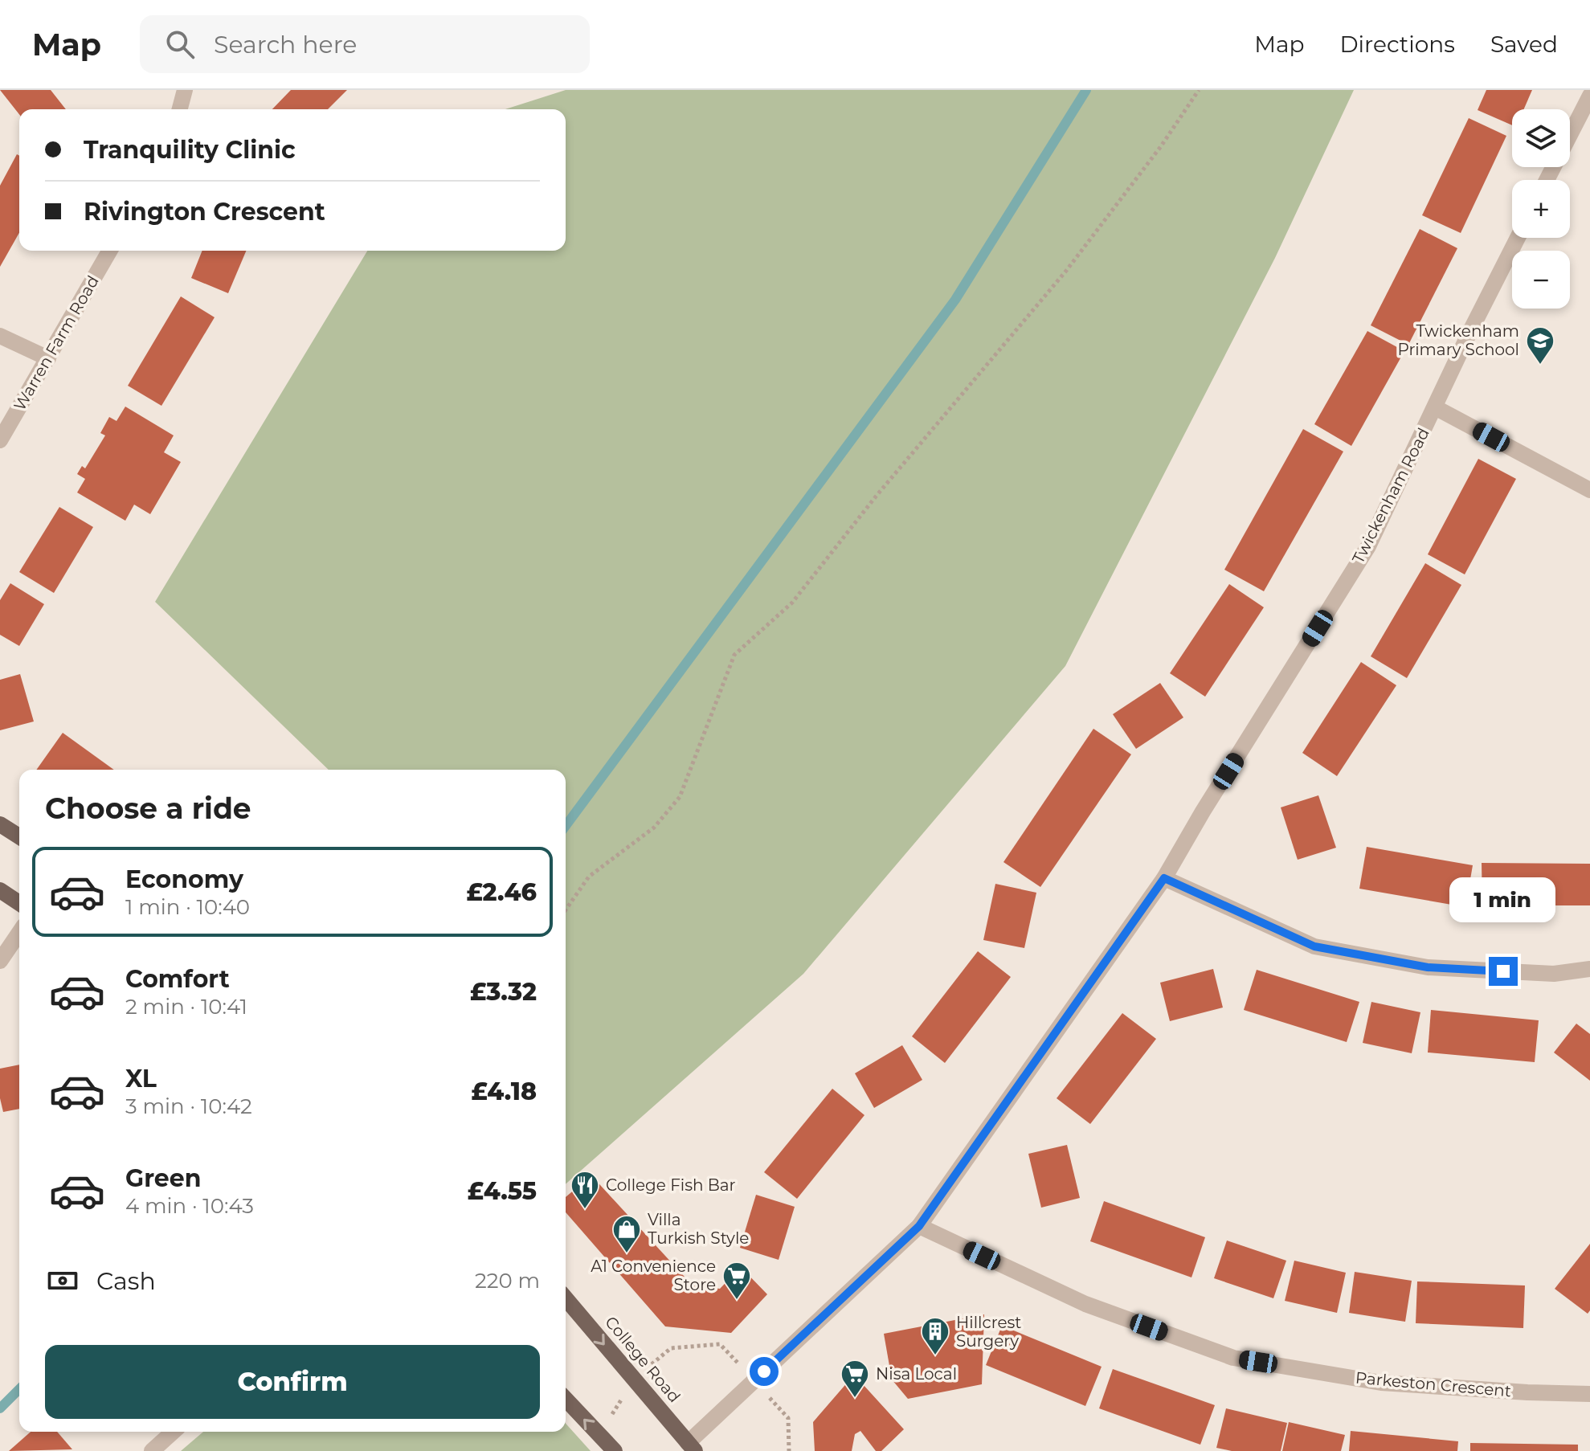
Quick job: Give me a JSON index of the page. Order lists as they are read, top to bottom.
{
  "streets": {
    "main road": ["College Road"],
    "street": ["Warren Farm Road", "Twickenham Road", "Parkeston Crescent"]
  },
  "crossings": [
    ["Twickenham Road", "College Road"],
    ["Twickenham Road", "Parkeston Crescent"]
  ],
  "places": {
    "school or university": ["Twickenham Primary School"],
    "restaurant": ["College Fish Bar"],
    "shop": ["Villa Turkish Style"],
    "supermarket": ["A1 Convenience Store", "Nisa Local"],
    "building": ["Hillcrest Surgery"]
  },
  "page": {
    "header": "Map",
    "search": "Search here",
    "nav": ["Map", "Directions", "Saved"],
    "map_buttons": ["+", "−"],
    "banner": ["Tranquility Clinic", "Rivington Crescent"],
    "heading": "Choose a ride",
    "list": [
      {
        "name": "Economy",
        "note": "1 min · 10:40",
        "value": "£2.46"
      },
      {
        "name": "Comfort",
        "note": "2 min · 10:41",
        "value": "£3.32"
      },
      {
        "name": "XL",
        "note": "3 min · 10:42",
        "value": "£4.18"
      },
      {
        "name": "Green",
        "note": "4 min · 10:43",
        "value": "£4.55"
      }
    ],
    "bubble": "1 min",
    "pay": ["Cash", "220 m"],
    "buttons": "Confirm"
  }
}
